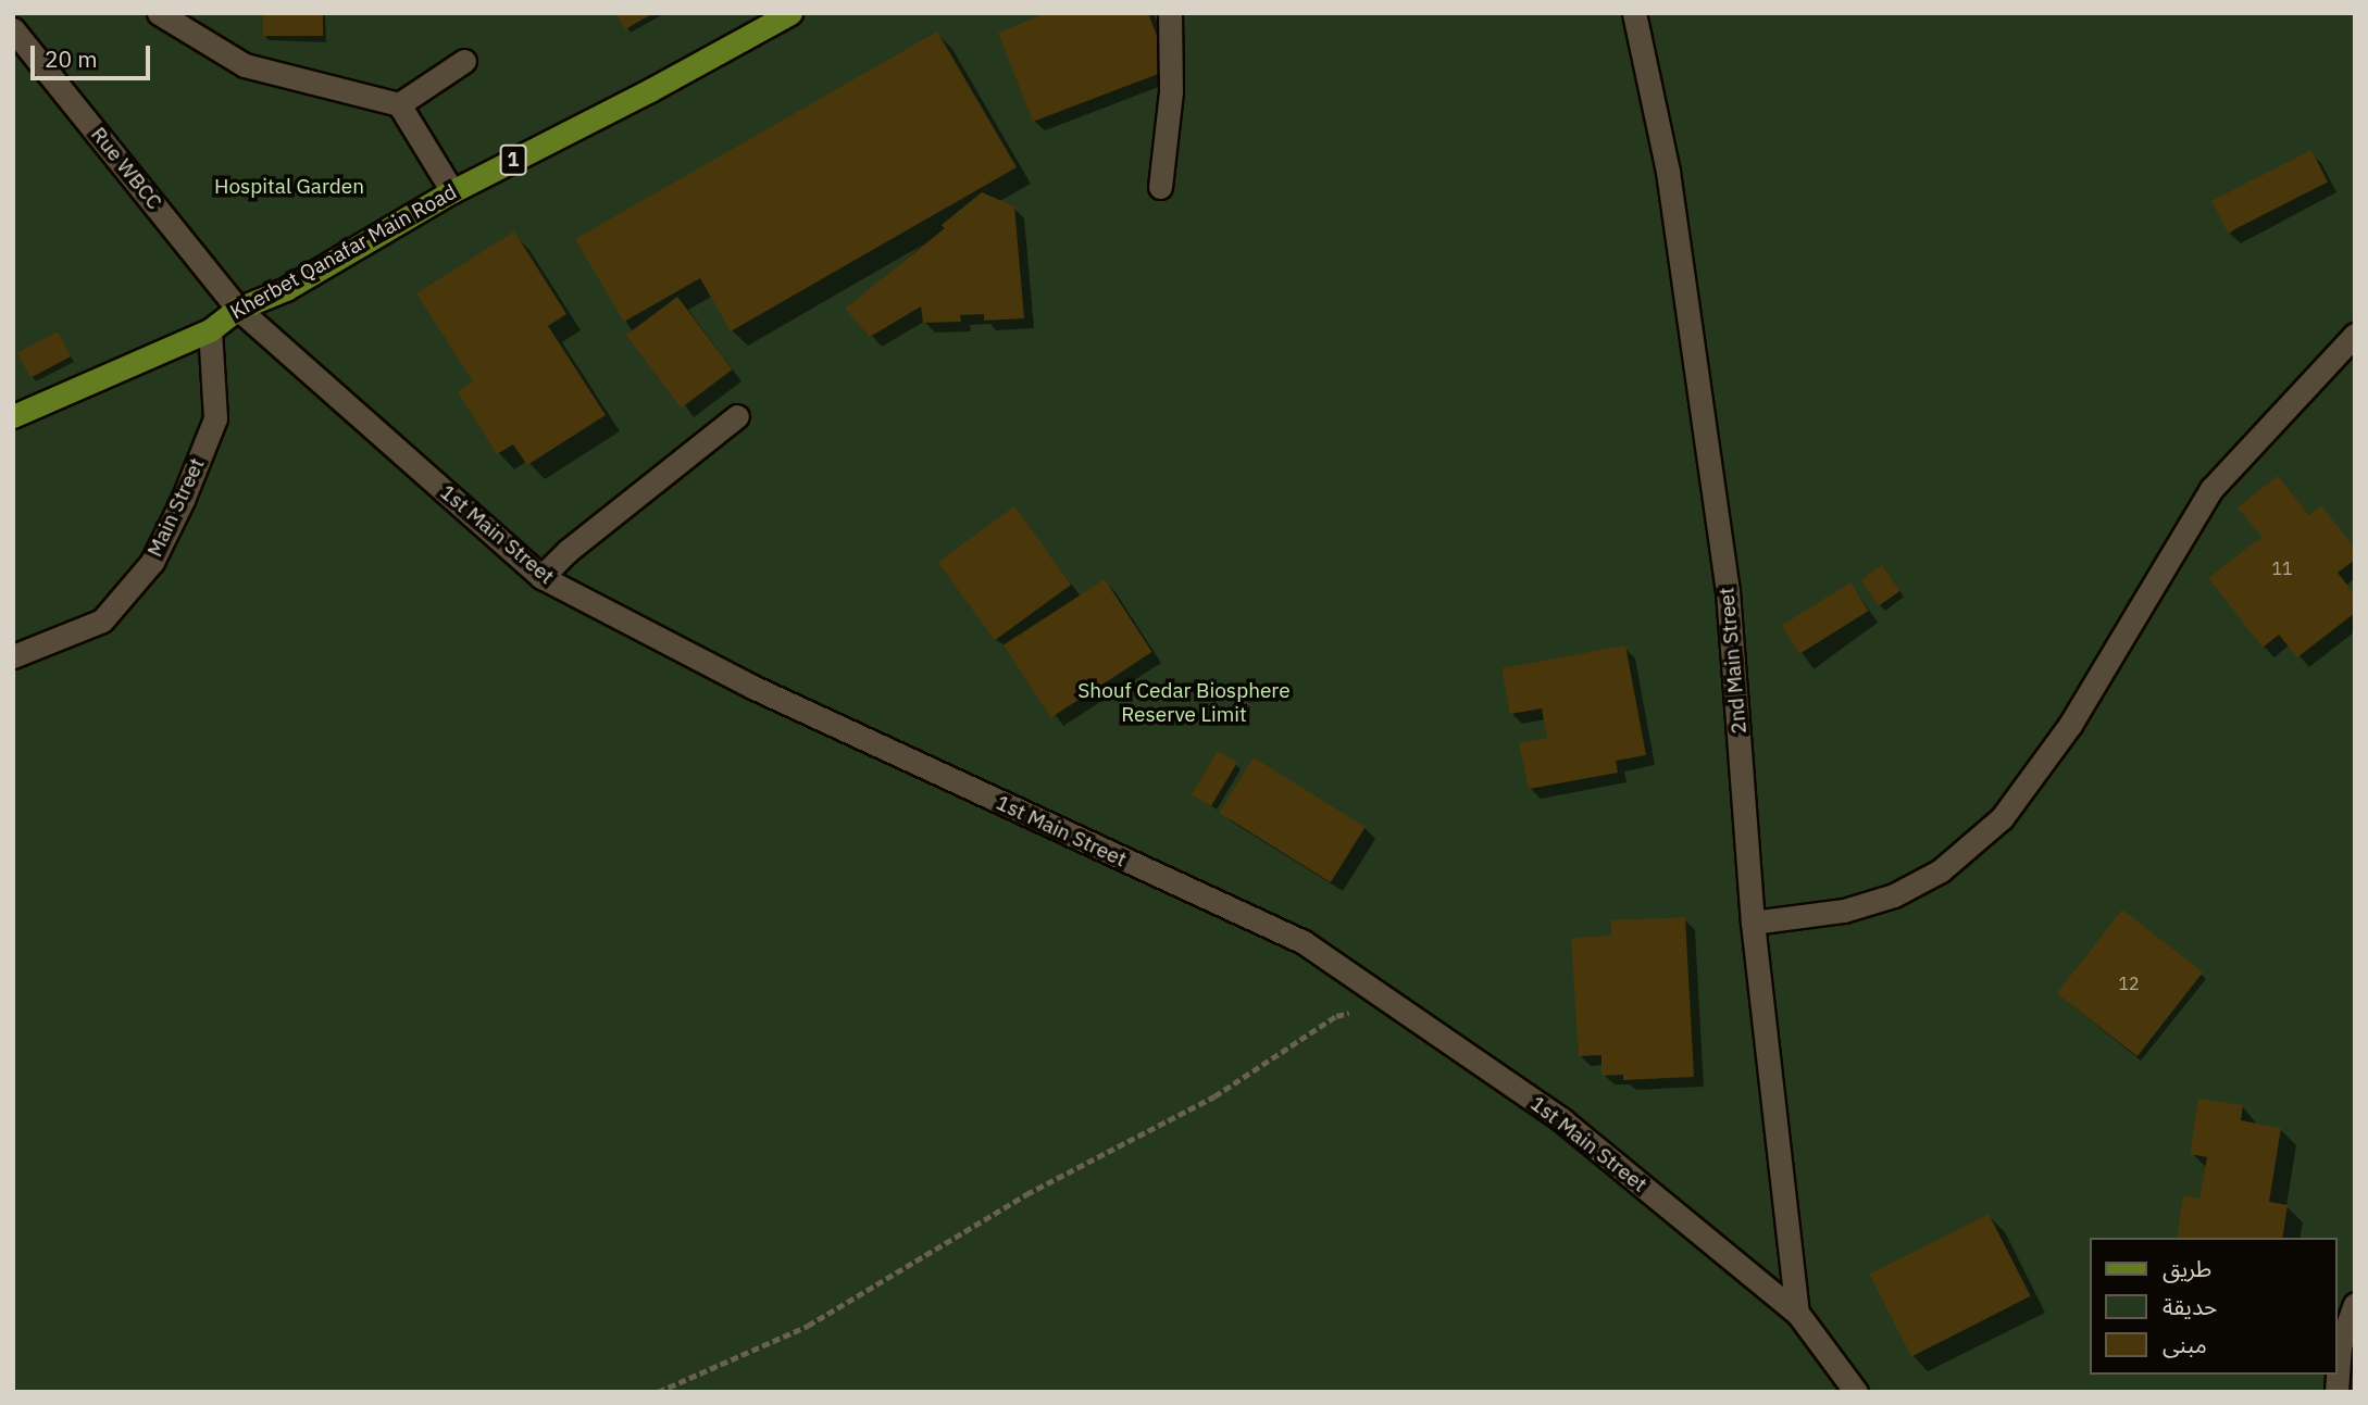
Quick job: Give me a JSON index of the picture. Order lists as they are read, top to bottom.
{
  "streets": {
    "main road": ["1", "Kherbet Qanafar Main Road"],
    "street": [
      "Rue WBCC",
      "Main Street",
      "1st Main Street",
      "2nd Main Street"
    ]
  },
  "crossings": [
    ["Rue WBCC", "Kherbet Qanafar Main Road"],
    ["Rue WBCC", "1st Main Street"],
    ["Kherbet Qanafar Main Road", "Main Street"],
    ["Kherbet Qanafar Main Road", "1st Main Street"],
    ["1st Main Street", "2nd Main Street"]
  ],
  "parks": ["Hospital Garden", "Shouf Cedar Biosphere Reserve Limit"],
  "house_numbers": ["11", "12"],
  "legend": ["طريق", "حديقة", "مبنى"],
  "scale_bar": "20 m"
}
